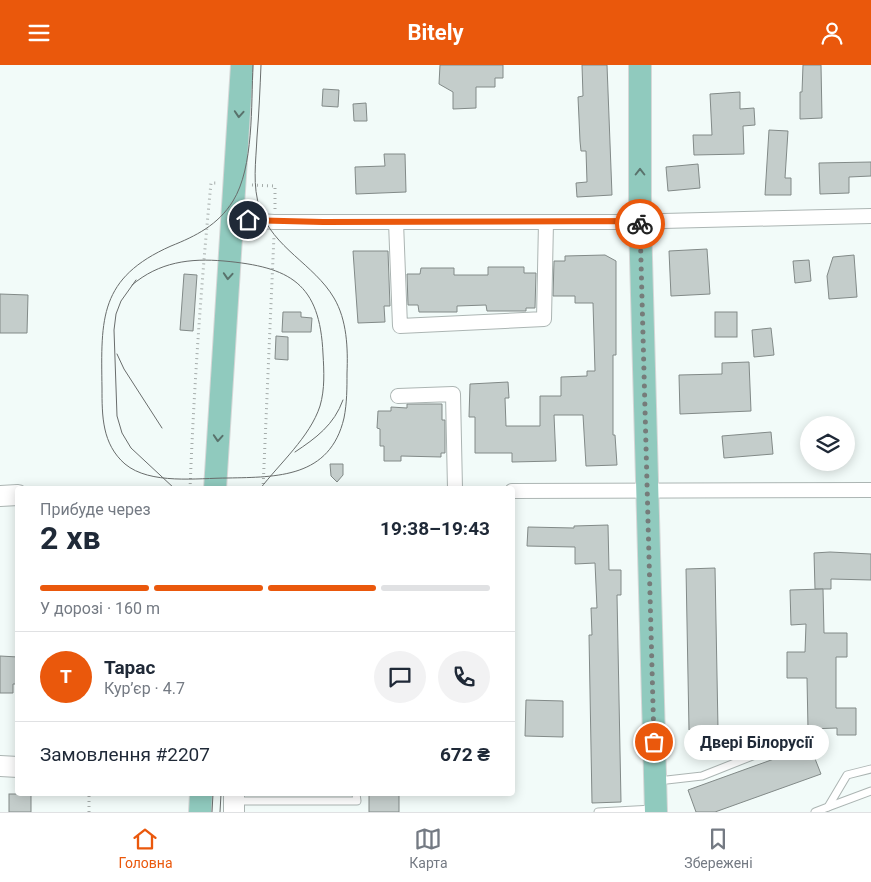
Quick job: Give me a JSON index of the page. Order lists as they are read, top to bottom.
{
  "places": ["Двері Білорусії"],
  "page": {
    "header": "Bitely",
    "heading": ["2 хв", "Прибуде через", "19:38–19:43"],
    "panel": [
      "Тарас",
      "Кур’єр · 4.7",
      "Замовлення #2207",
      "672 ₴"
    ],
    "bar": "У дорозі · 160 m",
    "round": "Т",
    "bubble": "Двері Білорусії",
    "tabs": ["Головна", "Карта", "Збережені"]
  }
}
